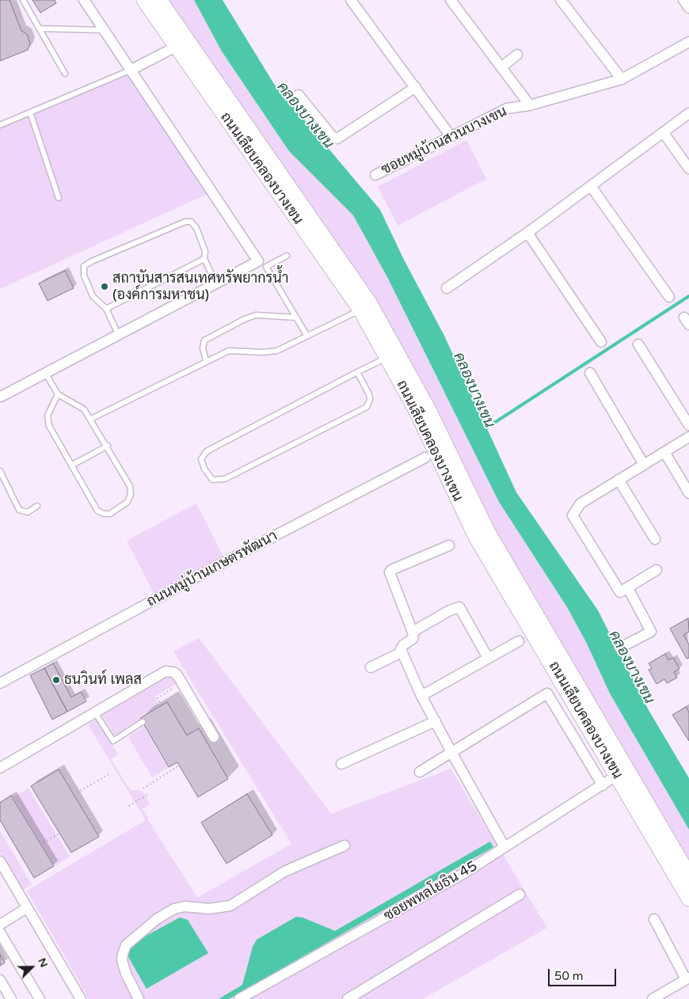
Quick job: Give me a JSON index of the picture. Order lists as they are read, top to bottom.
{
  "streets": {
    "main road": ["ถนนเลียบคลองบางเขน"],
    "street": ["ซอยหมู่บ้านสวนบางเขน", "ถนนหมู่บ้านเกษตรพัฒนา", "ซอยพหลโยธิน 45"]
  },
  "crossings": [
    ["ถนนเลียบคลองบางเขน", "ซอยพหลโยธิน 45"]
  ],
  "water": ["คลองบางเขน"],
  "places": ["สถาบันสารสนเทศทรัพยากรน้ำ (องค์การมหาชน)", "ธนวินท์ เพลส"],
  "scale_bar": "50 m",
  "north": "top right"
}
